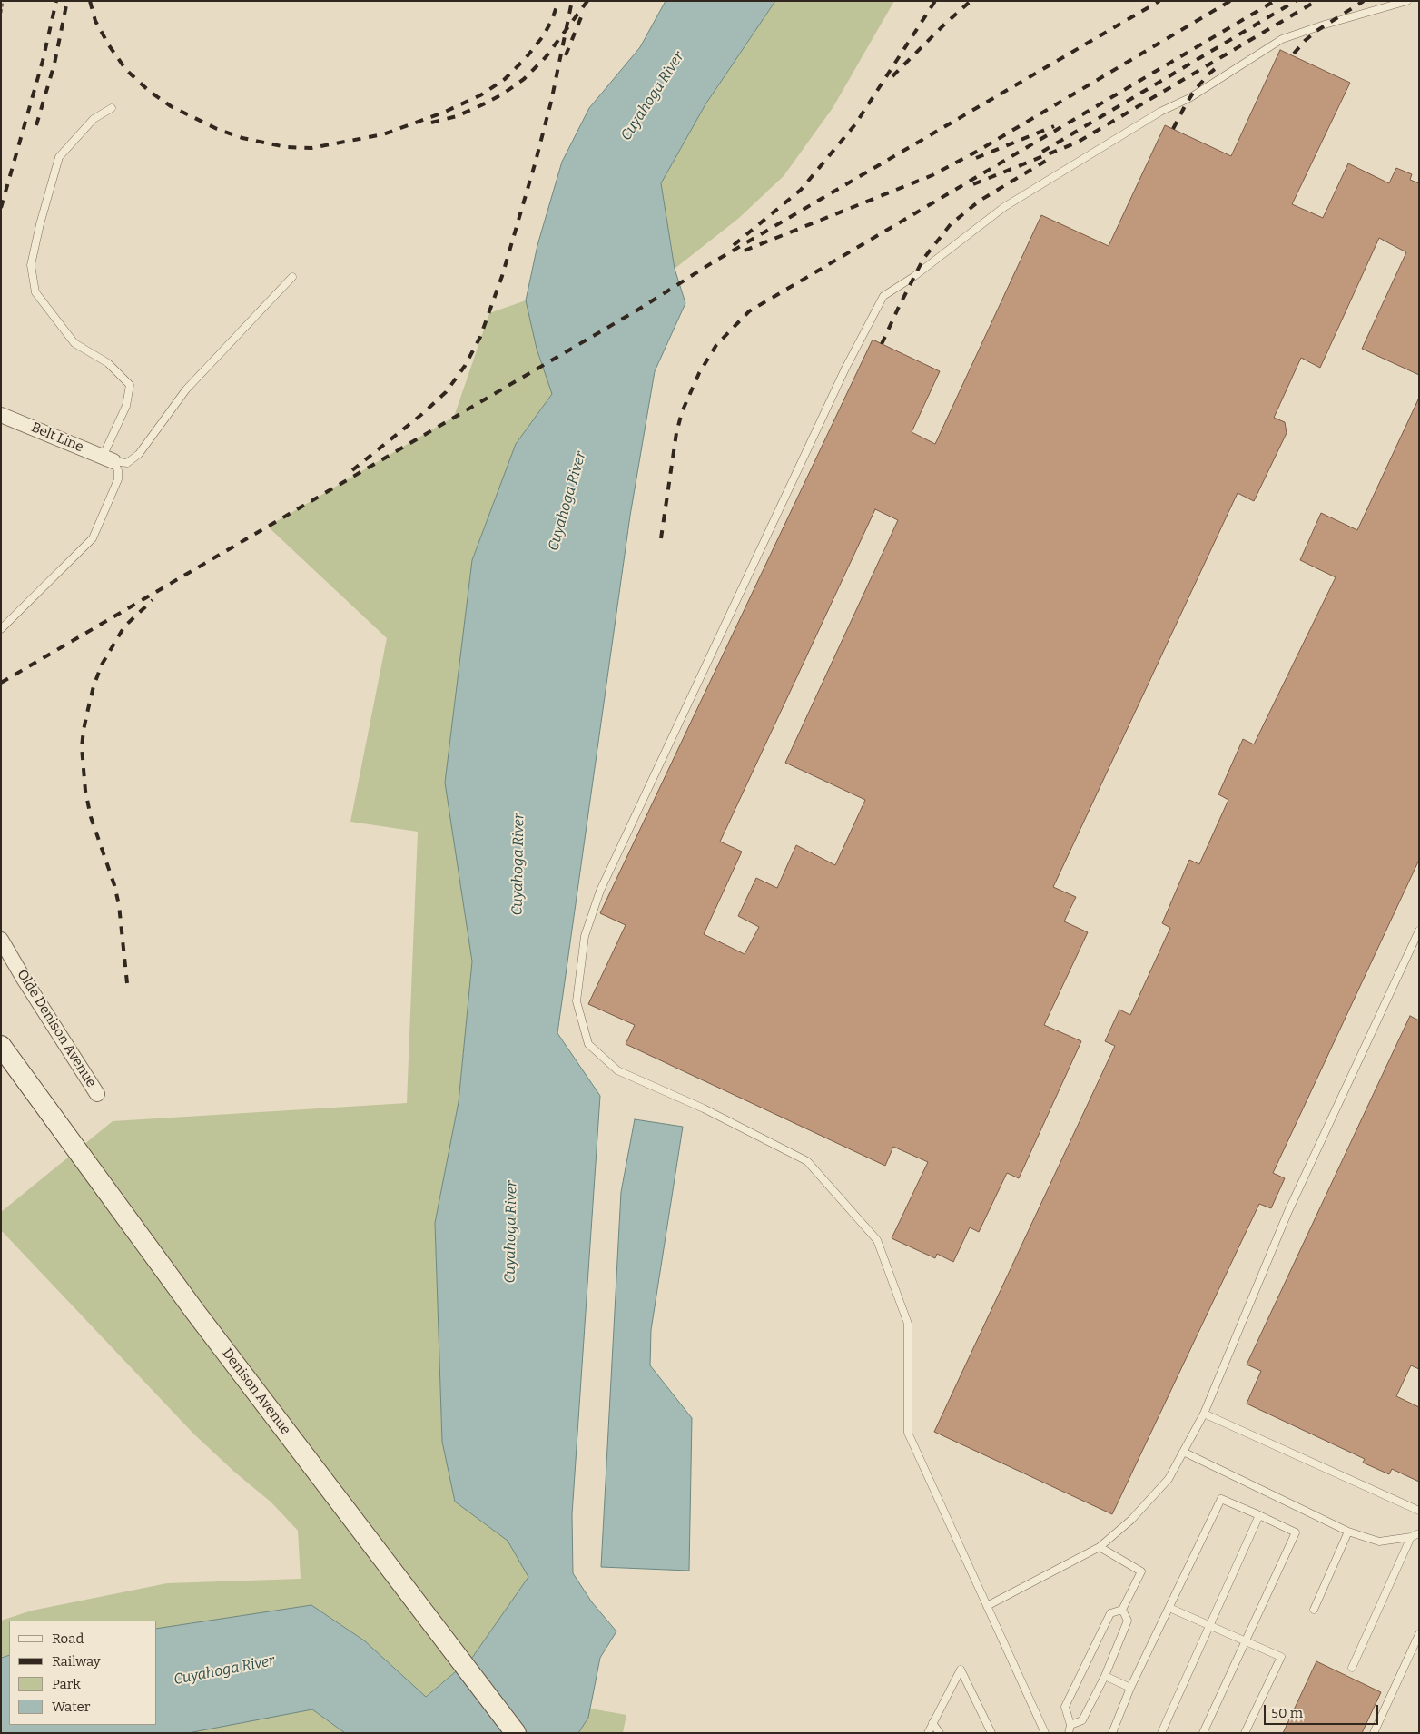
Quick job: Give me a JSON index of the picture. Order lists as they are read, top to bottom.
{
  "streets": {
    "main road": ["Denison Avenue"],
    "street": ["Belt Line", "Olde Denison Avenue"]
  },
  "water": ["Cuyahoga River"],
  "legend": [
    "Road",
    "Railway",
    "Park",
    "Water"
  ],
  "scale_bar": "50 m"
}
